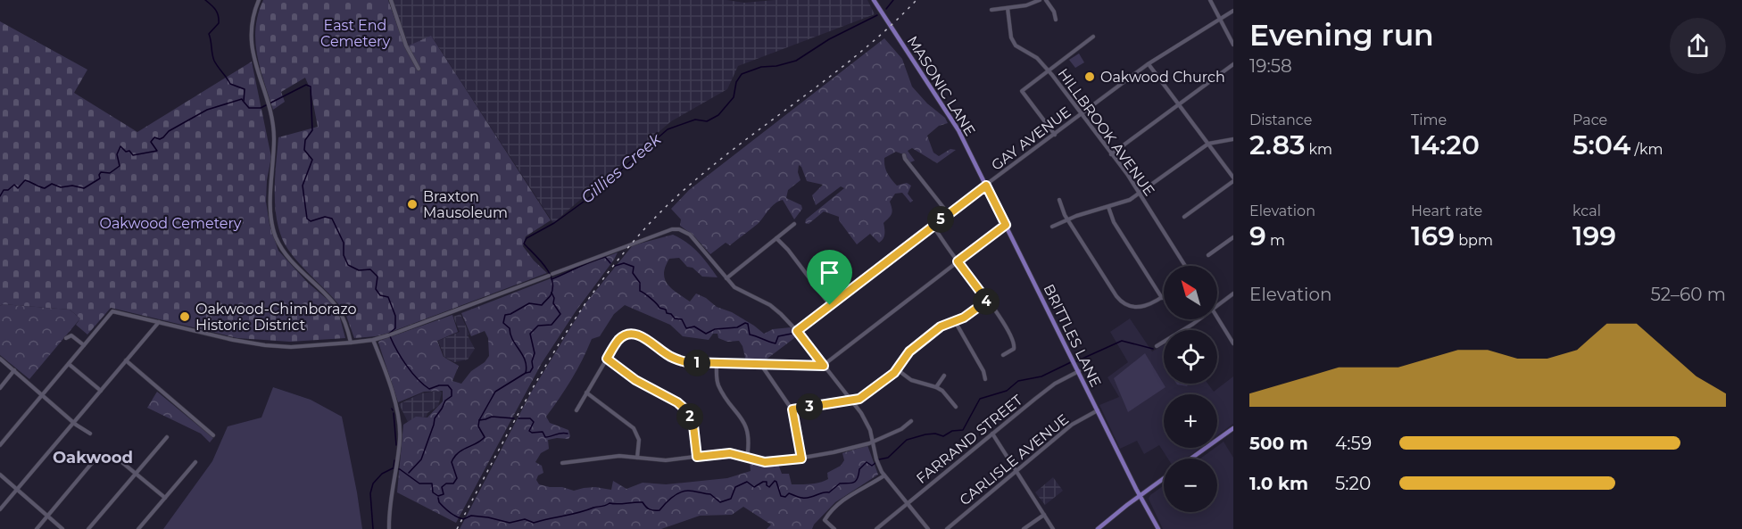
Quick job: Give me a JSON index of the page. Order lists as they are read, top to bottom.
{
  "streets": {
    "main road": ["MASONIC LANE", "BRITTLES LANE"],
    "street": [
      "HILLBROOK AVENUE",
      "GAY AVENUE",
      "FARRAND STREET",
      "CARLISLE AVENUE"
    ]
  },
  "crossings": [
    ["MASONIC LANE", "GAY AVENUE"],
    ["MASONIC LANE", "BRITTLES LANE"],
    ["HILLBROOK AVENUE", "GAY AVENUE"],
    ["GAY AVENUE", "BRITTLES LANE"],
    ["BRITTLES LANE", "FARRAND STREET"],
    ["BRITTLES LANE", "CARLISLE AVENUE"]
  ],
  "districts": ["Oakwood"],
  "water": ["Gillies Creek"],
  "parks": ["East End Cemetery", "Oakwood Cemetery"],
  "places": ["Oakwood Church", "Braxton Mausoleum", "Oakwood-Chimborazo Historic District"],
  "north": "top left",
  "page": {
    "heading": ["Evening run", "19:58"],
    "stats": [
      ["Distance", "2.83 km"],
      ["Time", "14:20"],
      ["Pace", "5:04 /km"],
      ["Elevation", "9 m"],
      ["Heart rate", "169 bpm"],
      ["kcal", "199"]
    ],
    "pins": [
      "5",
      "4",
      "1",
      "3",
      "2"
    ],
    "map_buttons": ["+", "−"],
    "chart": ["Elevation", "52–60 m"],
    "list": [
      {
        "name": "500 m",
        "note": "4:59"
      },
      {
        "name": "1.0 km",
        "note": "5:20"
      }
    ]
  }
}
